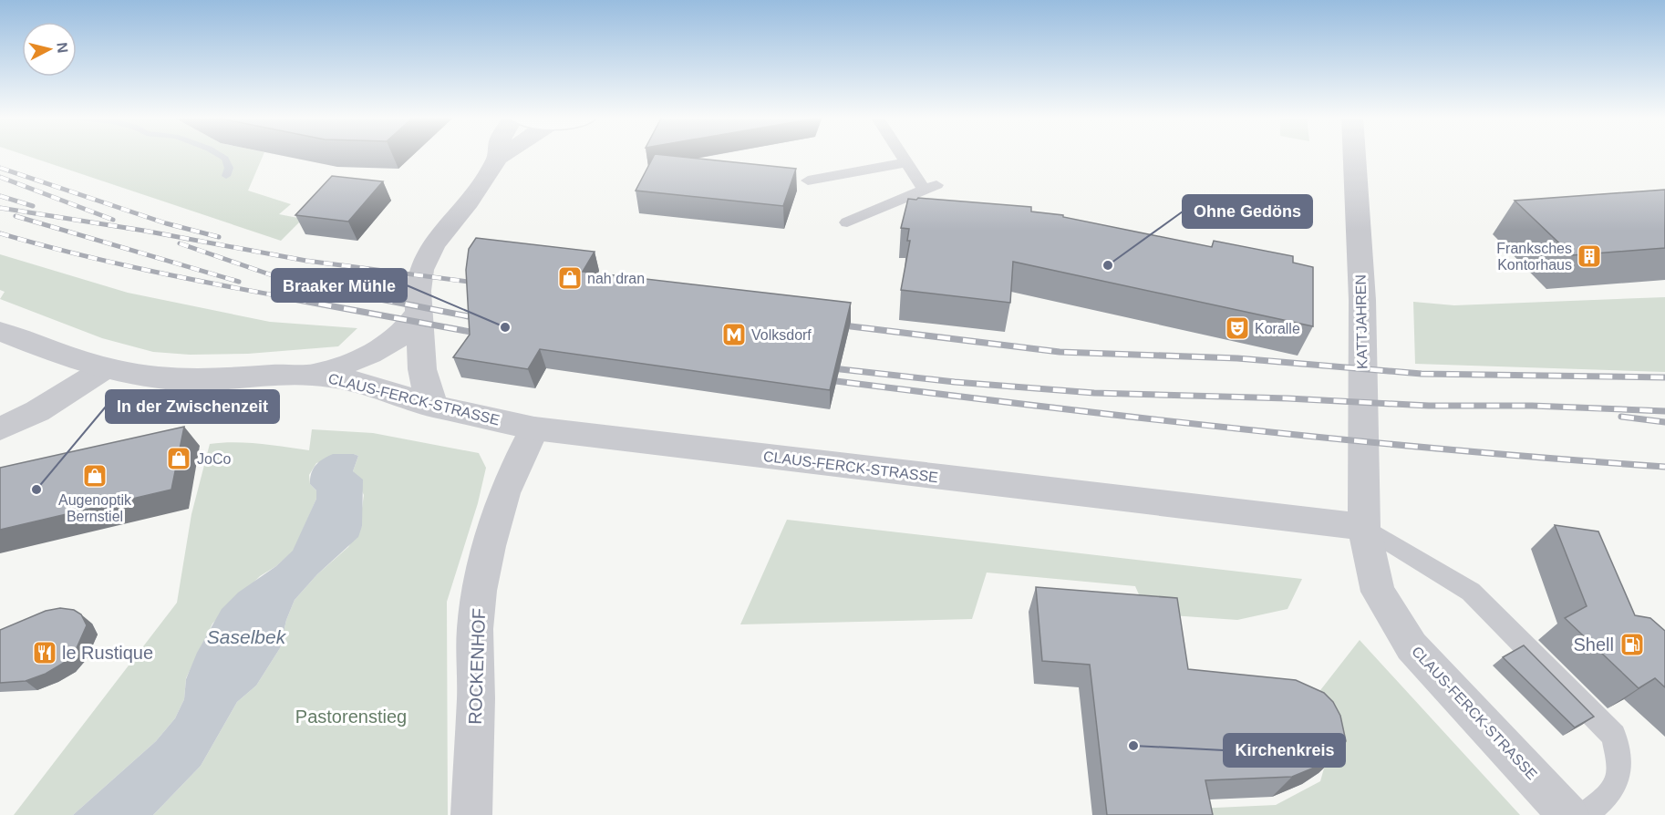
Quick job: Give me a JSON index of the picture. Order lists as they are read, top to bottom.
{
  "streets": {
    "street": ["KATTJAHREN", "CLAUS-FERCK-STRASSE", "ROCKENHOF"]
  },
  "crossings": [
    ["KATTJAHREN", "CLAUS-FERCK-STRASSE"],
    ["CLAUS-FERCK-STRASSE", "ROCKENHOF"]
  ],
  "water": ["Saselbek"],
  "parks": ["Pastorenstieg"],
  "places": {
    "building": ["Franksches Kontorhaus"],
    "other": [
      "Ohne Gedöns",
      "Braaker Mühle",
      "In der Zwischenzeit",
      "Kirchenkreis"
    ],
    "shop": ["nah dran", "JoCo", "Augenoptik Bernstiel"],
    "theatre": ["Koralle"],
    "metro station": ["Volksdorf"],
    "fuel station": ["Shell"],
    "restaurant": ["le Rustique"]
  },
  "north": "right"
}
